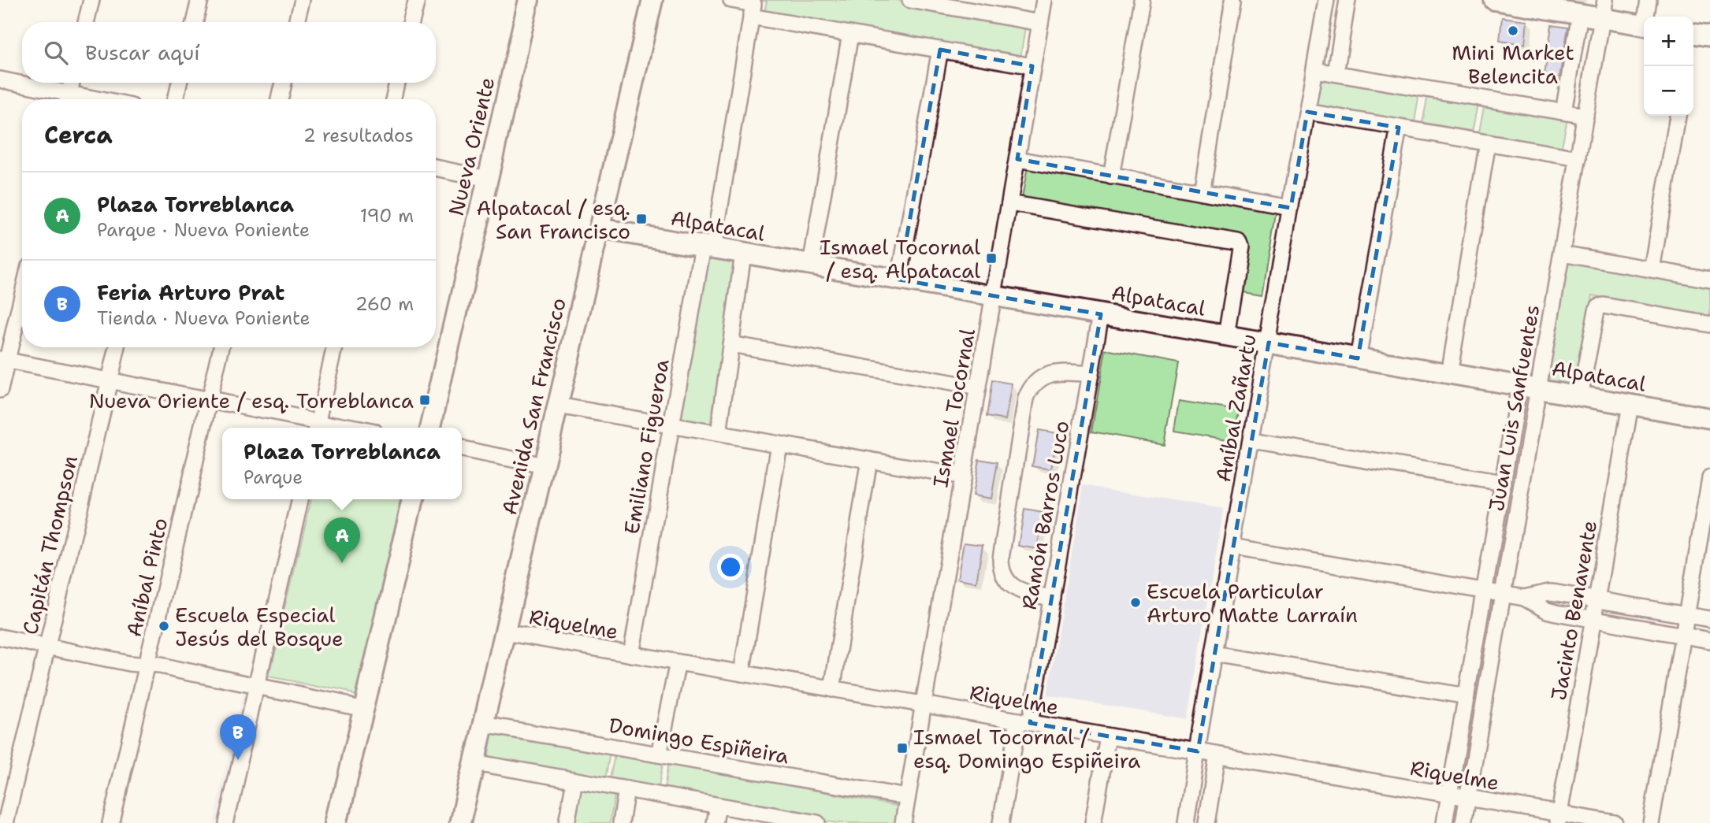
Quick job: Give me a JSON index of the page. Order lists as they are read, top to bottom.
{
  "streets": {
    "main road": ["Nueva Oriente", "Alpatacal", "Avenida San Francisco"],
    "street": [
      "Ismael Tocornal",
      "Aníbal Zañartu",
      "Juan Luis Sanfuentes",
      "Emiliano Figueroa",
      "Ramón Barros Luco",
      "Capitán Thompson",
      "Aníbal Pinto",
      "Jacinto Benavente",
      "Riquelme",
      "Domingo Espiñeira"
    ]
  },
  "crossings": [
    ["Alpatacal", "Avenida San Francisco"],
    ["Alpatacal", "Ismael Tocornal"],
    ["Alpatacal", "Aníbal Zañartu"],
    ["Alpatacal", "Juan Luis Sanfuentes"],
    ["Alpatacal", "Emiliano Figueroa"],
    ["Alpatacal", "Ramón Barros Luco"],
    ["Alpatacal", "Jacinto Benavente"],
    ["Avenida San Francisco", "Riquelme"],
    ["Avenida San Francisco", "Domingo Espiñeira"],
    ["Ismael Tocornal", "Riquelme"],
    ["Ismael Tocornal", "Domingo Espiñeira"],
    ["Aníbal Zañartu", "Riquelme"],
    ["Juan Luis Sanfuentes", "Riquelme"],
    ["Emiliano Figueroa", "Riquelme"],
    ["Ramón Barros Luco", "Riquelme"],
    ["Jacinto Benavente", "Riquelme"]
  ],
  "places": {
    "other": ["Mini Market Belencita", "Escuela Particular Arturo Matte Larraín", "Escuela Especial Jesús del Bosque"],
    "transit": [
      "Alpatacal / esq. San Francisco",
      "Ismael Tocornal / esq. Alpatacal",
      "Nueva Oriente / esq. Torreblanca",
      "Ismael Tocornal / esq. Domingo Espiñeira"
    ]
  },
  "page": {
    "map_buttons": ["+", "−"],
    "search": "Buscar aquí",
    "heading": ["Cerca", "2 resultados"],
    "list": [
      {
        "mark": "A",
        "name": "Plaza Torreblanca",
        "note": "Parque · Nueva Poniente",
        "value": "190 m"
      },
      {
        "mark": "B",
        "name": "Feria Arturo Prat",
        "note": "Tienda · Nueva Poniente",
        "value": "260 m"
      }
    ],
    "popup": ["Plaza Torreblanca", "Parque"],
    "pins": ["A", "B"]
  }
}
